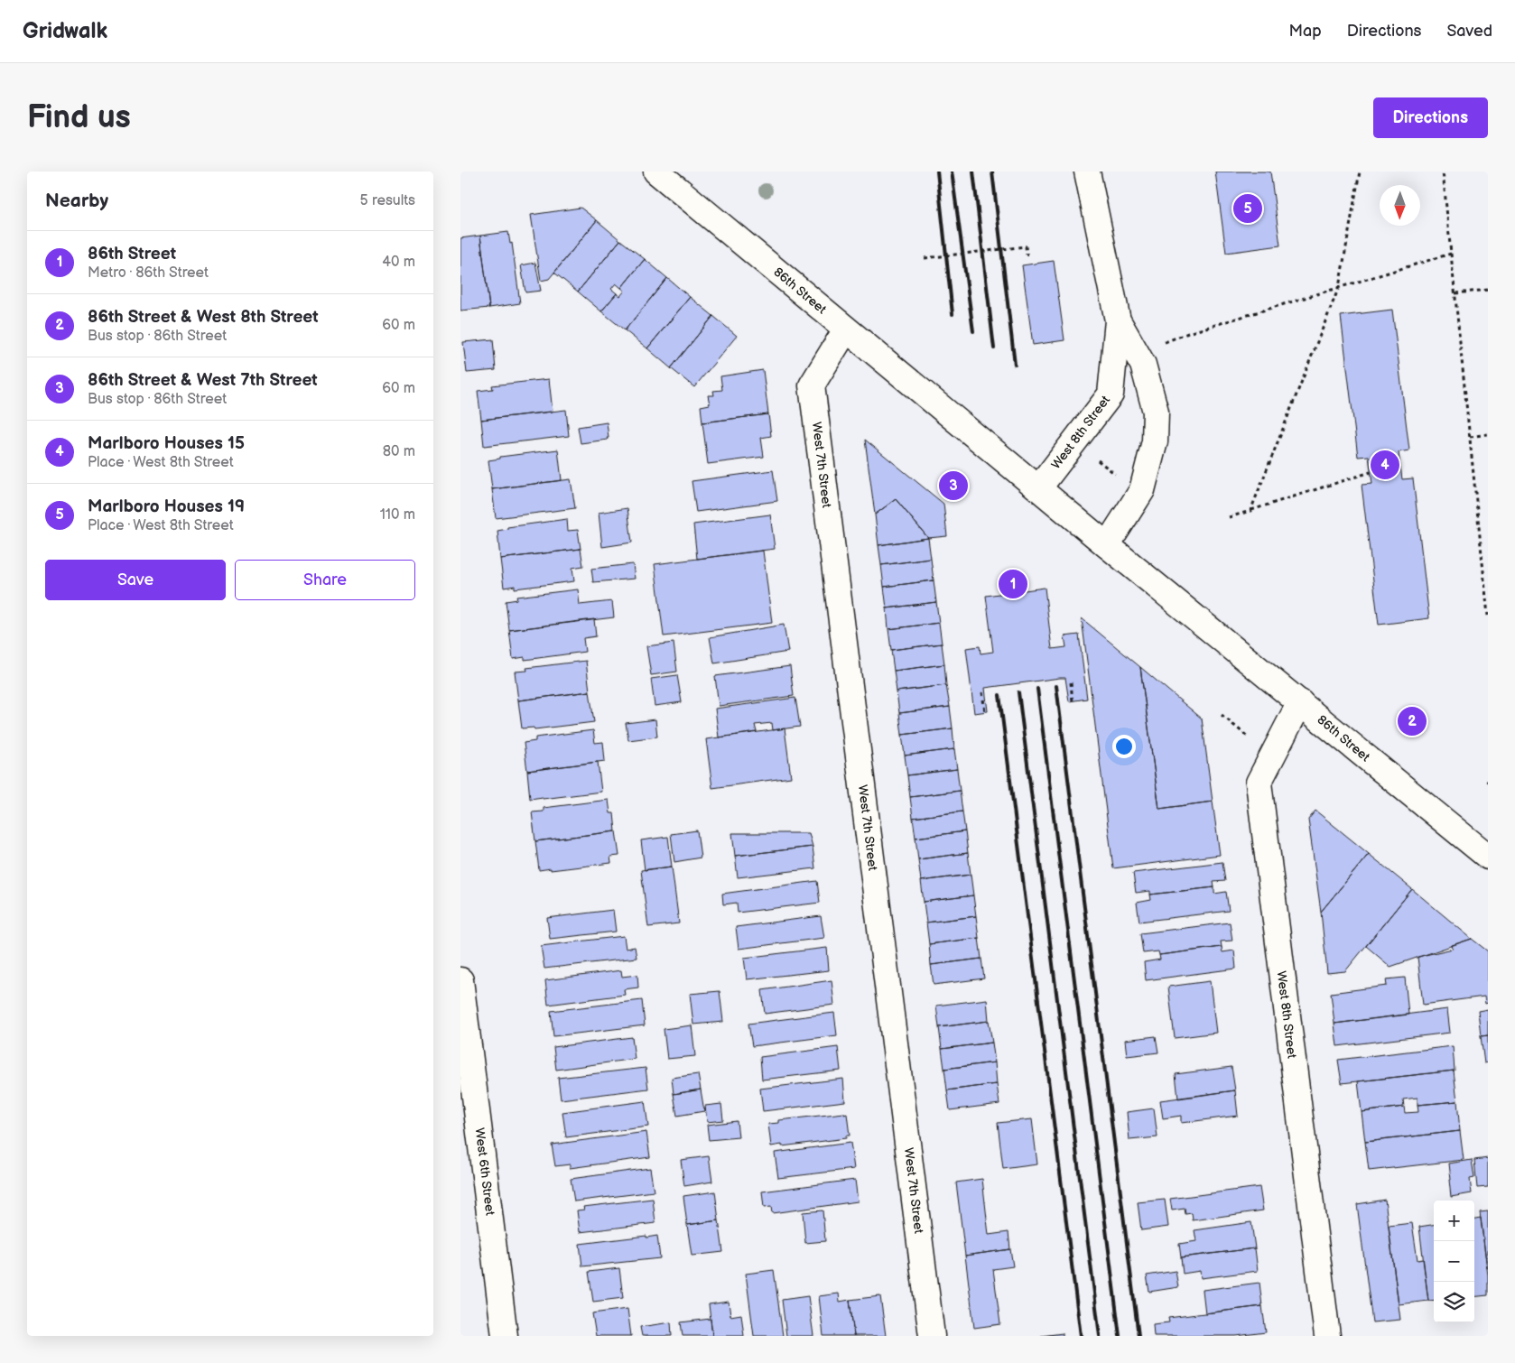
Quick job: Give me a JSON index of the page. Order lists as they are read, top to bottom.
{
  "streets": {
    "street": [
      "86th Street",
      "West 8th Street",
      "West 7th Street",
      "West 6th Street"
    ]
  },
  "crossings": [
    ["86th Street", "West 8th Street"],
    ["86th Street", "West 7th Street"]
  ],
  "north": "bottom",
  "page": {
    "header": "Gridwalk",
    "nav": ["Map", "Directions", "Saved"],
    "buttons": [
      "Directions",
      ["Save", "Share"]
    ],
    "title": "Find us",
    "heading": ["Nearby", "5 results"],
    "pins": [
      "5",
      "4",
      "3",
      "1",
      "2"
    ],
    "list": [
      {
        "mark": "1",
        "name": "86th Street",
        "note": "Metro · 86th Street",
        "value": "40 m"
      },
      {
        "mark": "2",
        "name": "86th Street & West 8th Street",
        "note": "Bus stop · 86th Street",
        "value": "60 m"
      },
      {
        "mark": "3",
        "name": "86th Street & West 7th Street",
        "note": "Bus stop · 86th Street",
        "value": "60 m"
      },
      {
        "mark": "4",
        "name": "Marlboro Houses 15",
        "note": "Place · West 8th Street",
        "value": "80 m"
      },
      {
        "mark": "5",
        "name": "Marlboro Houses 19",
        "note": "Place · West 8th Street",
        "value": "110 m"
      }
    ],
    "map_buttons": ["+", "−"]
  }
}
